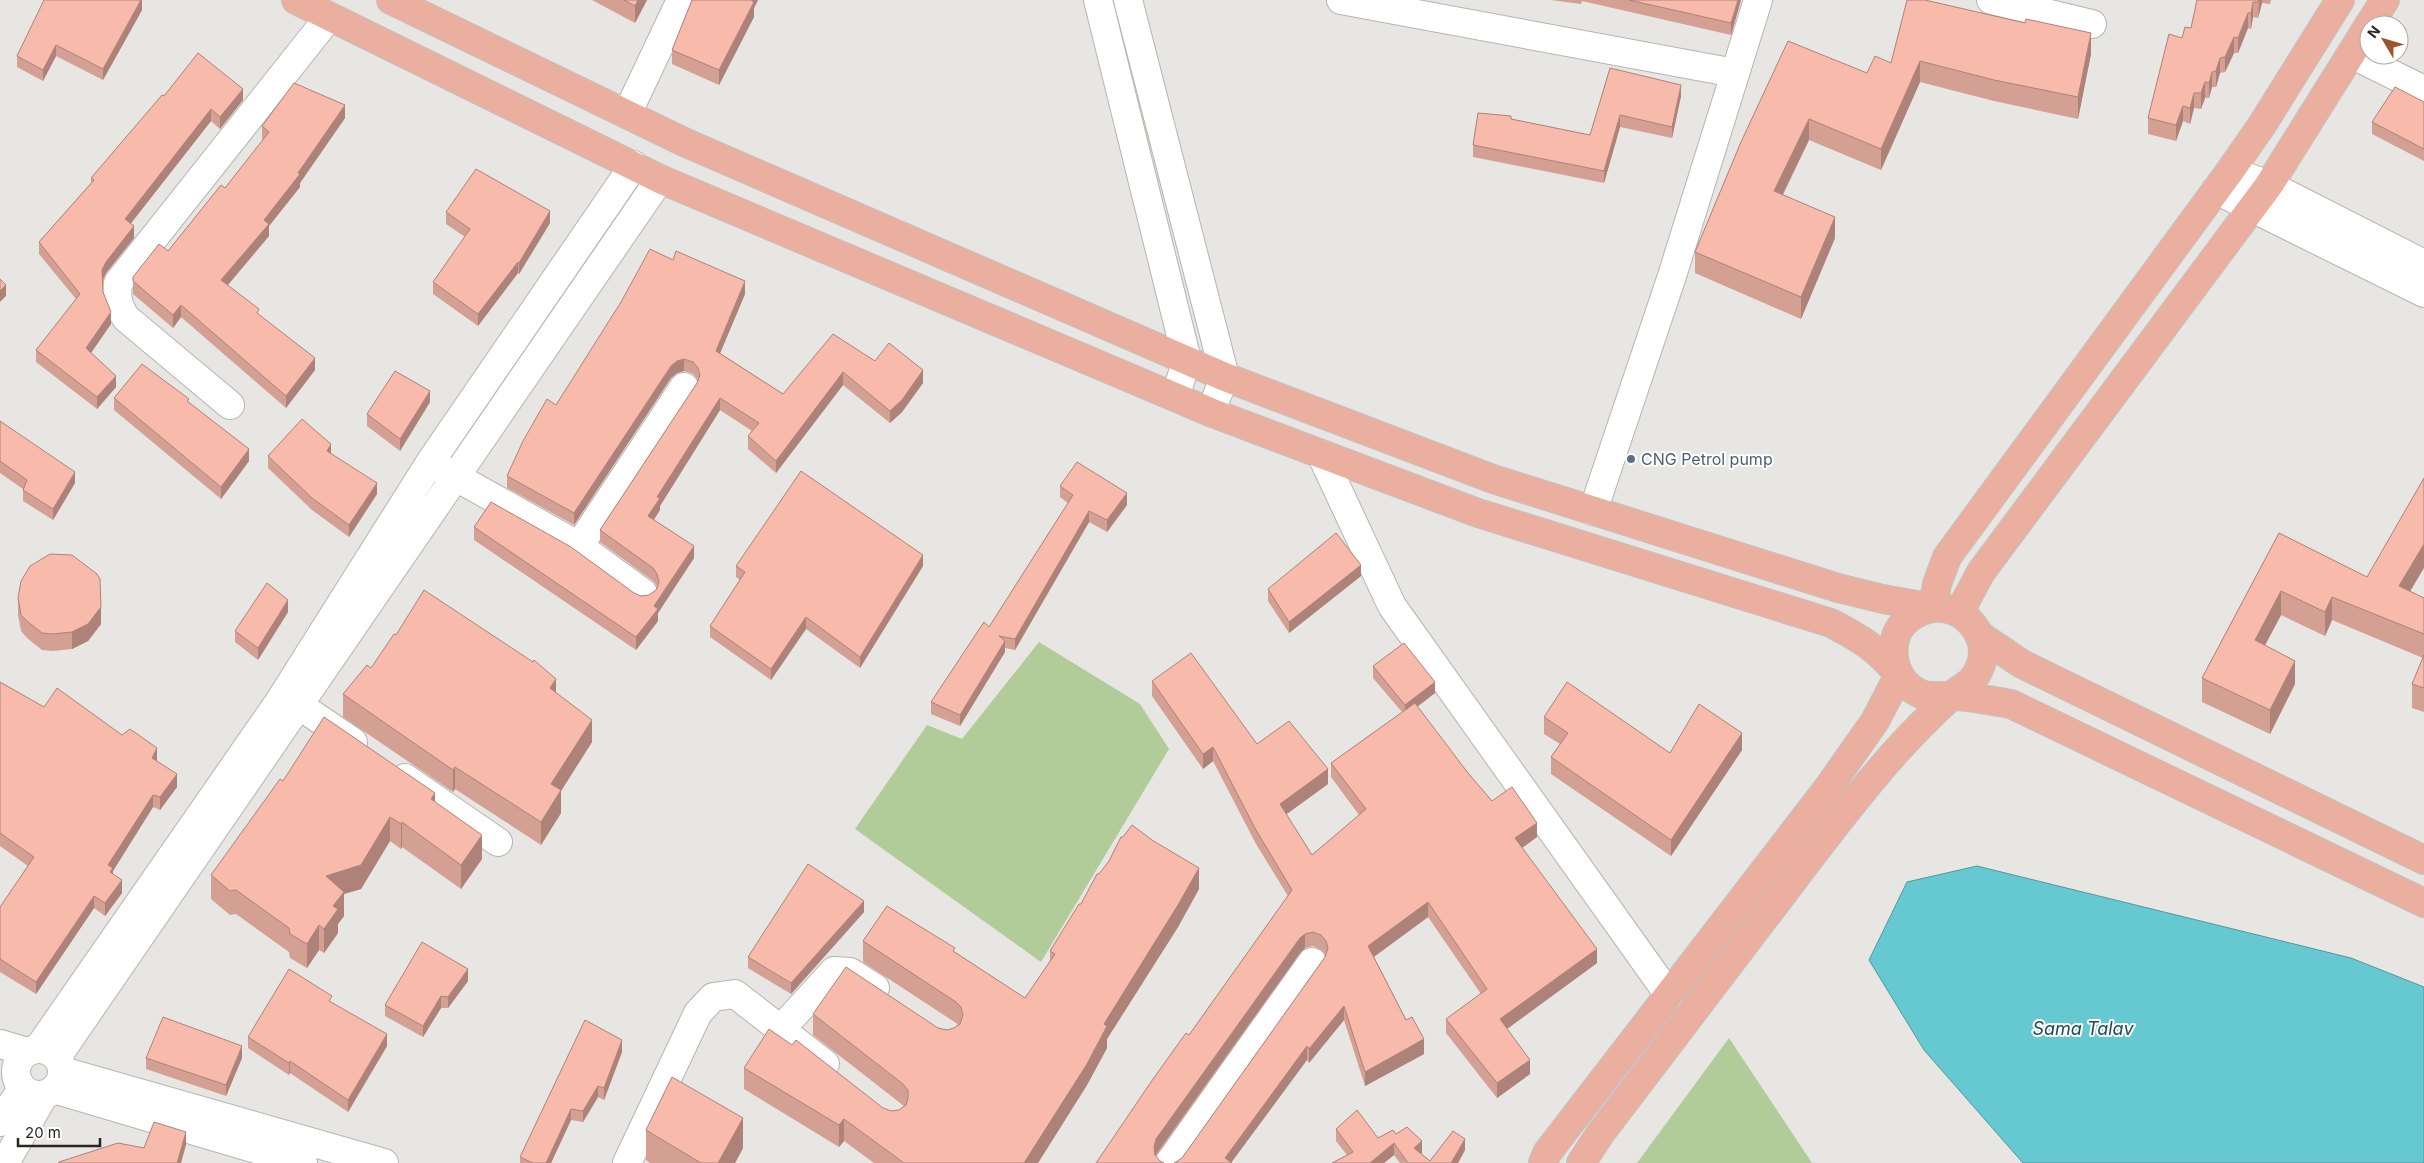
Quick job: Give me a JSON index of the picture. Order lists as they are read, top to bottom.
{
  "water": ["Sama Talav"],
  "places": ["CNG Petrol pump"],
  "scale_bar": "20 m",
  "north": "top left"
}
